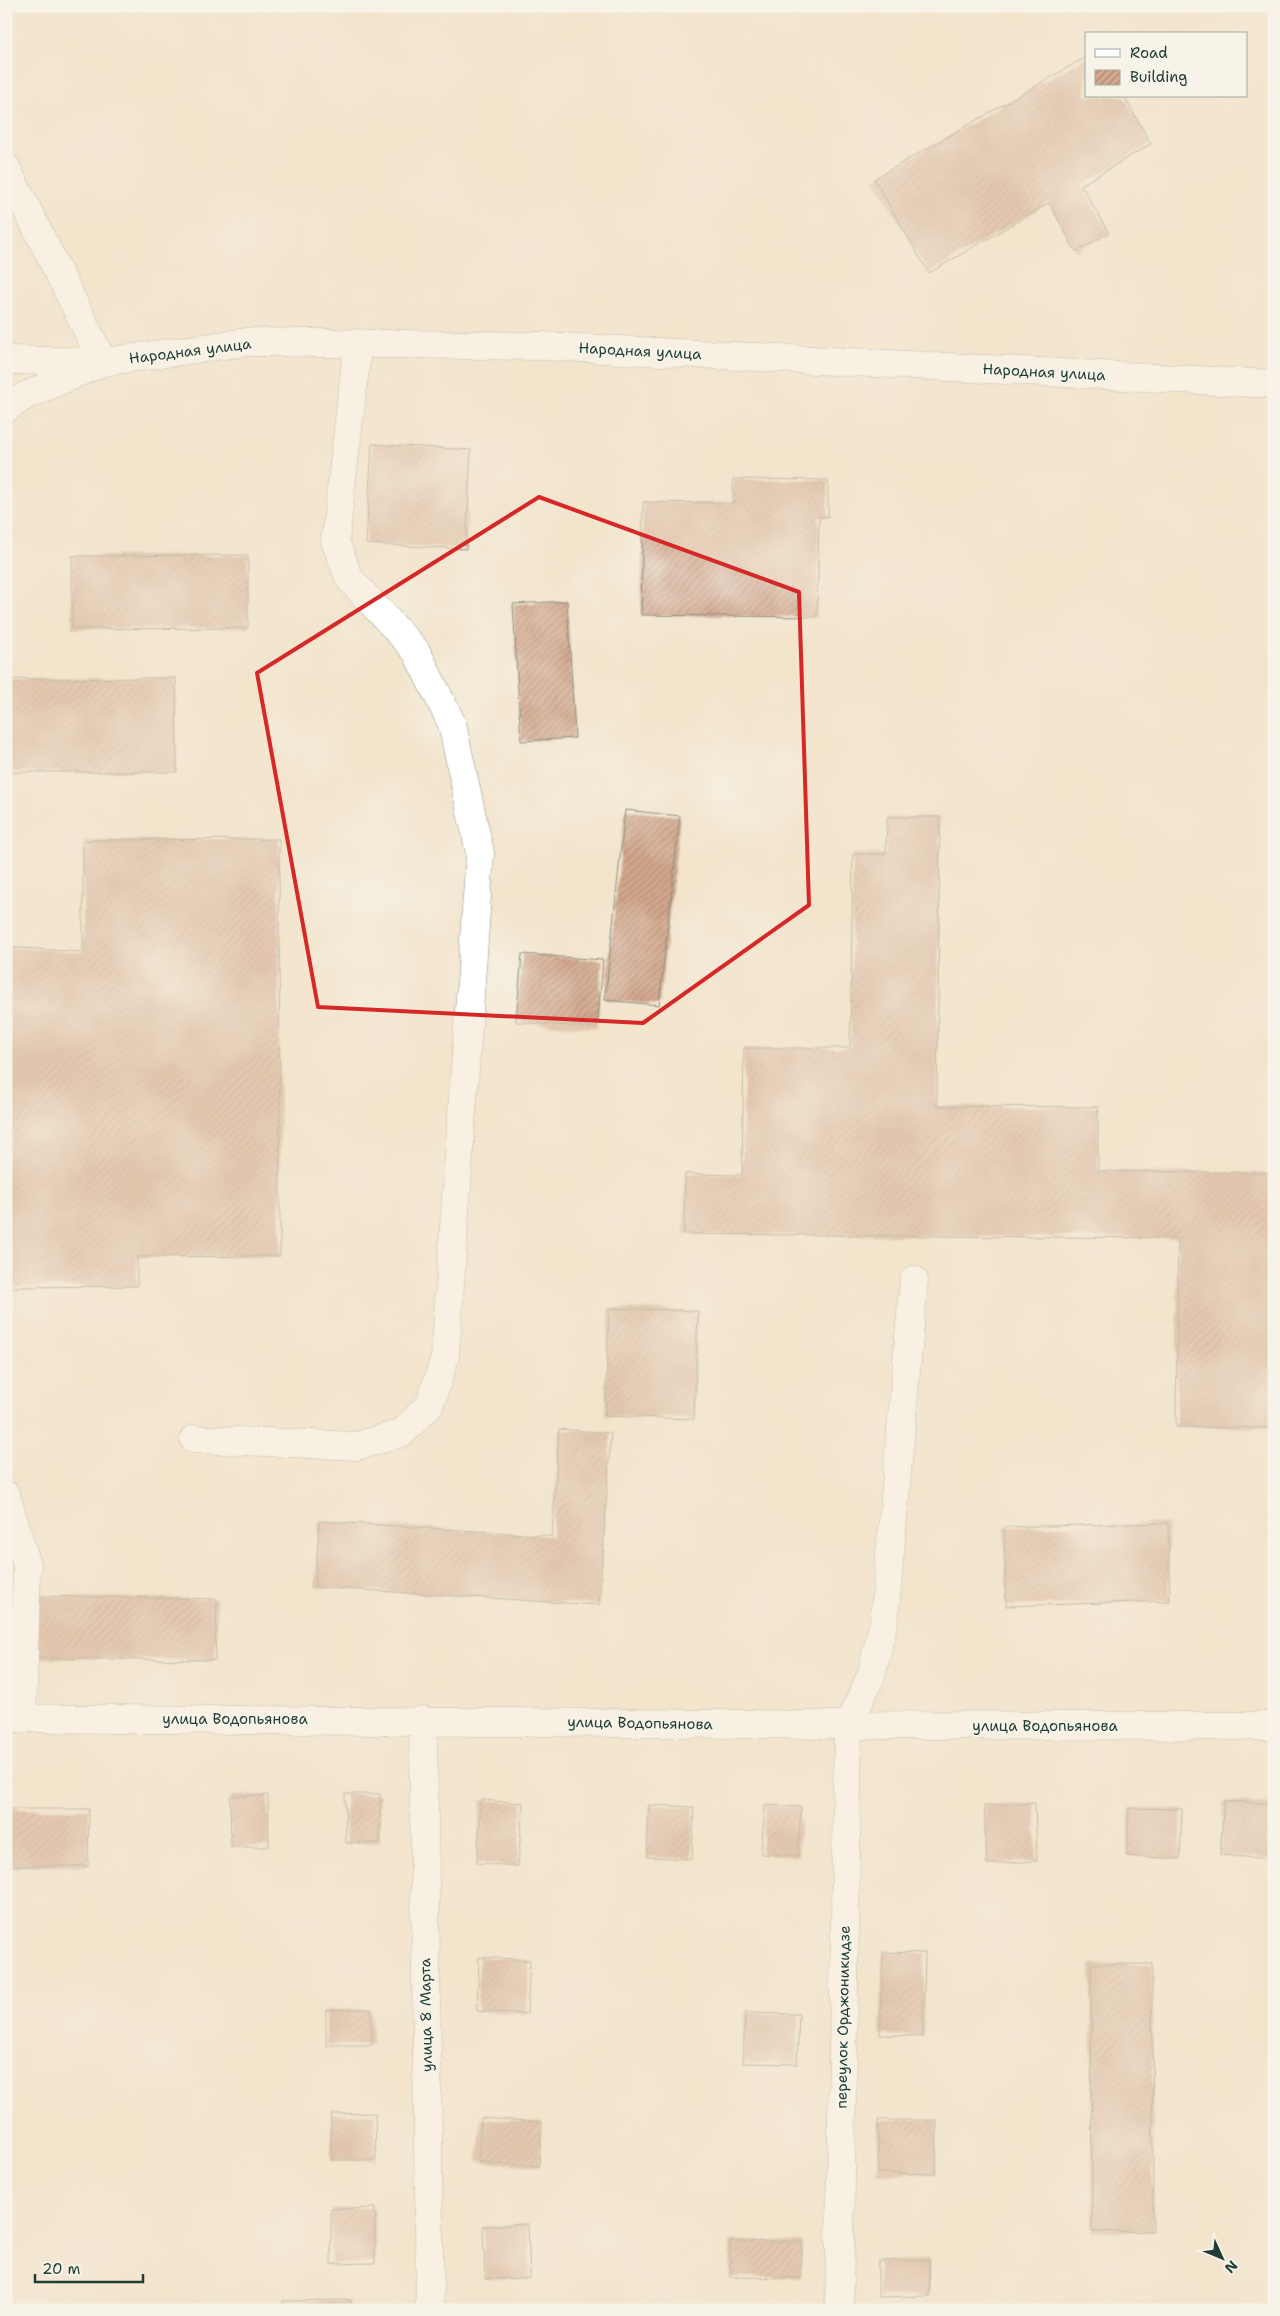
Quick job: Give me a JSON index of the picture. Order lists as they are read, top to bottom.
{
  "streets": {
    "street": [
      "Народная улица",
      "улица Водопьянова",
      "улица 8 Марта",
      "переулок Орджоникидзе"
    ]
  },
  "crossings": [
    ["улица Водопьянова", "улица 8 Марта"],
    ["улица Водопьянова", "переулок Орджоникидзе"]
  ],
  "legend": ["Road", "Building"],
  "scale_bar": "20 m",
  "north": "bottom right"
}
